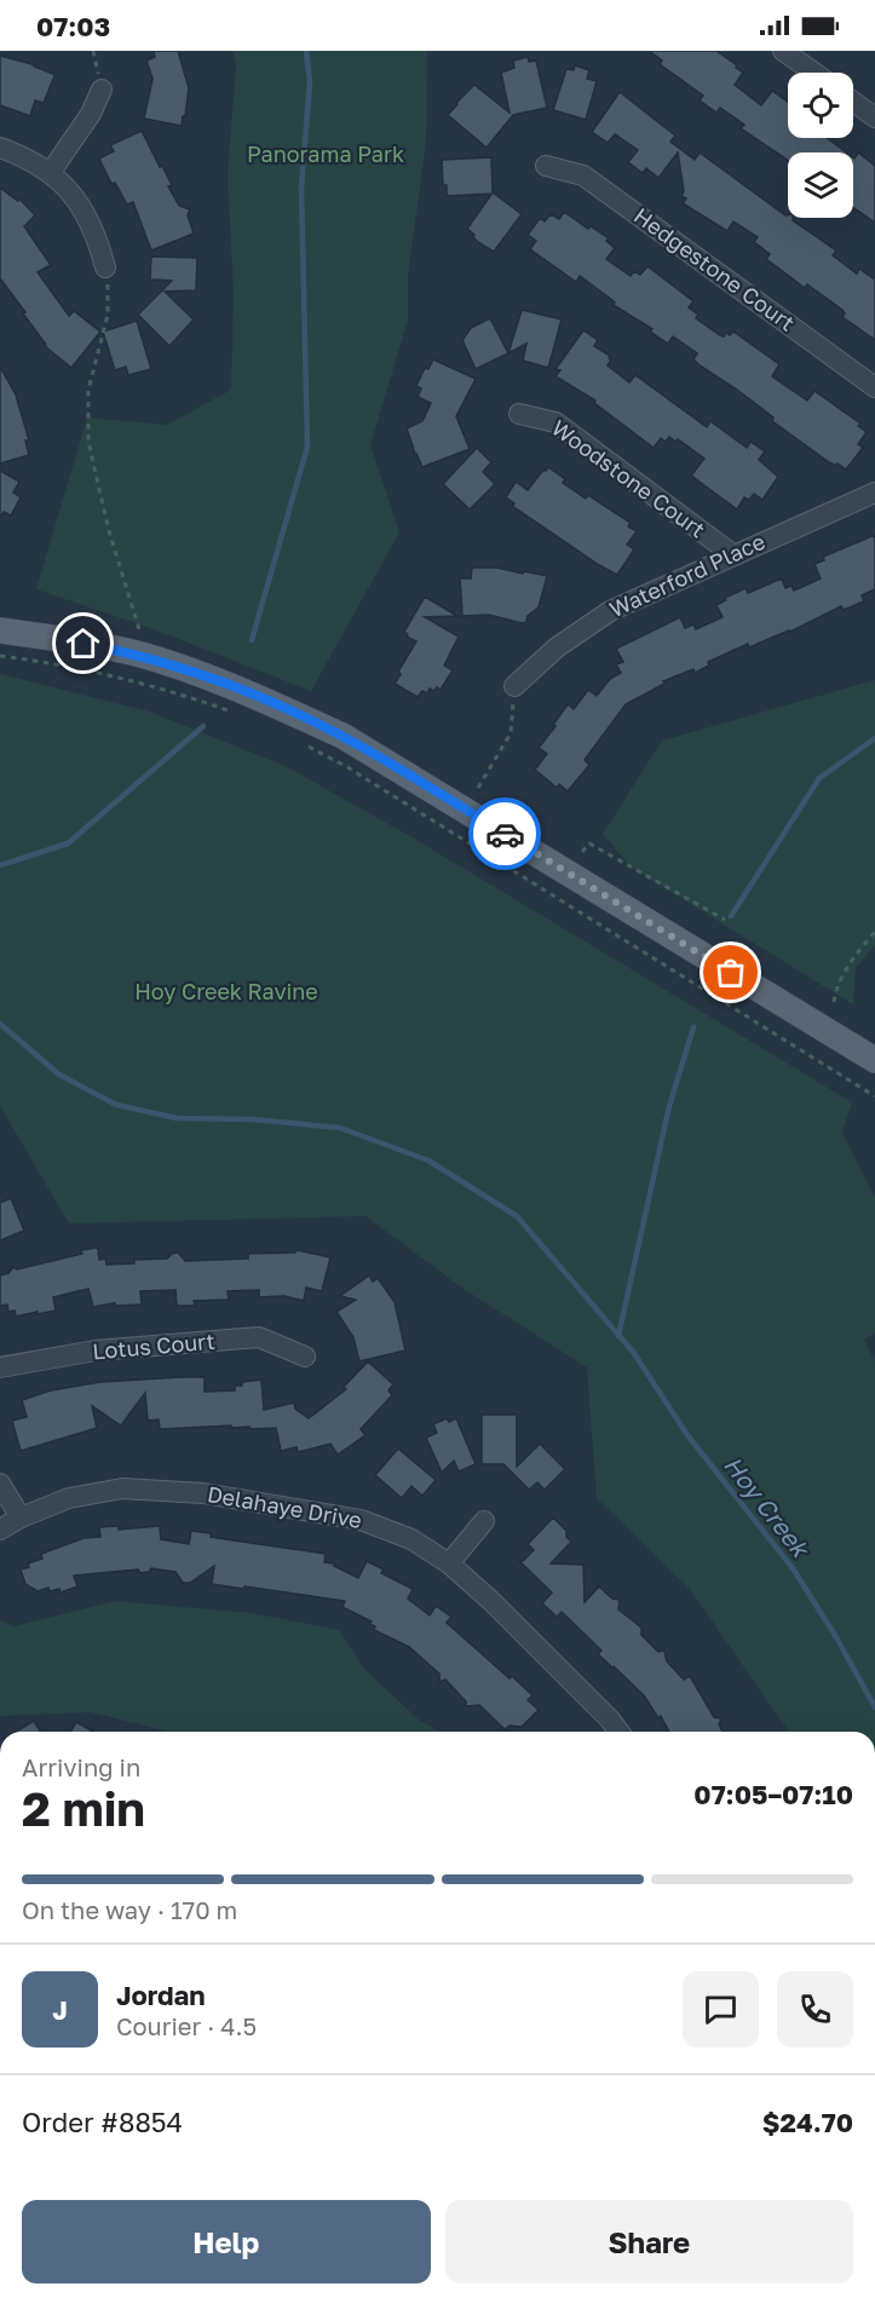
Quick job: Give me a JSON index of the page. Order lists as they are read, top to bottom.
{
  "streets": {
    "street": [
      "Hedgestone Court",
      "Woodstone Court",
      "Waterford Place",
      "Lotus Court",
      "Delahaye Drive"
    ]
  },
  "crossings": [
    ["Woodstone Court", "Waterford Place"]
  ],
  "water": ["Hoy Creek"],
  "parks": ["Panorama Park", "Hoy Creek Ravine"],
  "page": {
    "status": "07:03",
    "heading": ["2 min", "Arriving in", "07:05–07:10"],
    "panel": [
      "Jordan",
      "Courier · 4.5",
      "Order #8854",
      "$24.70"
    ],
    "bar": "On the way · 170 m",
    "round": "J",
    "buttons": ["Help", "Share"]
  }
}
